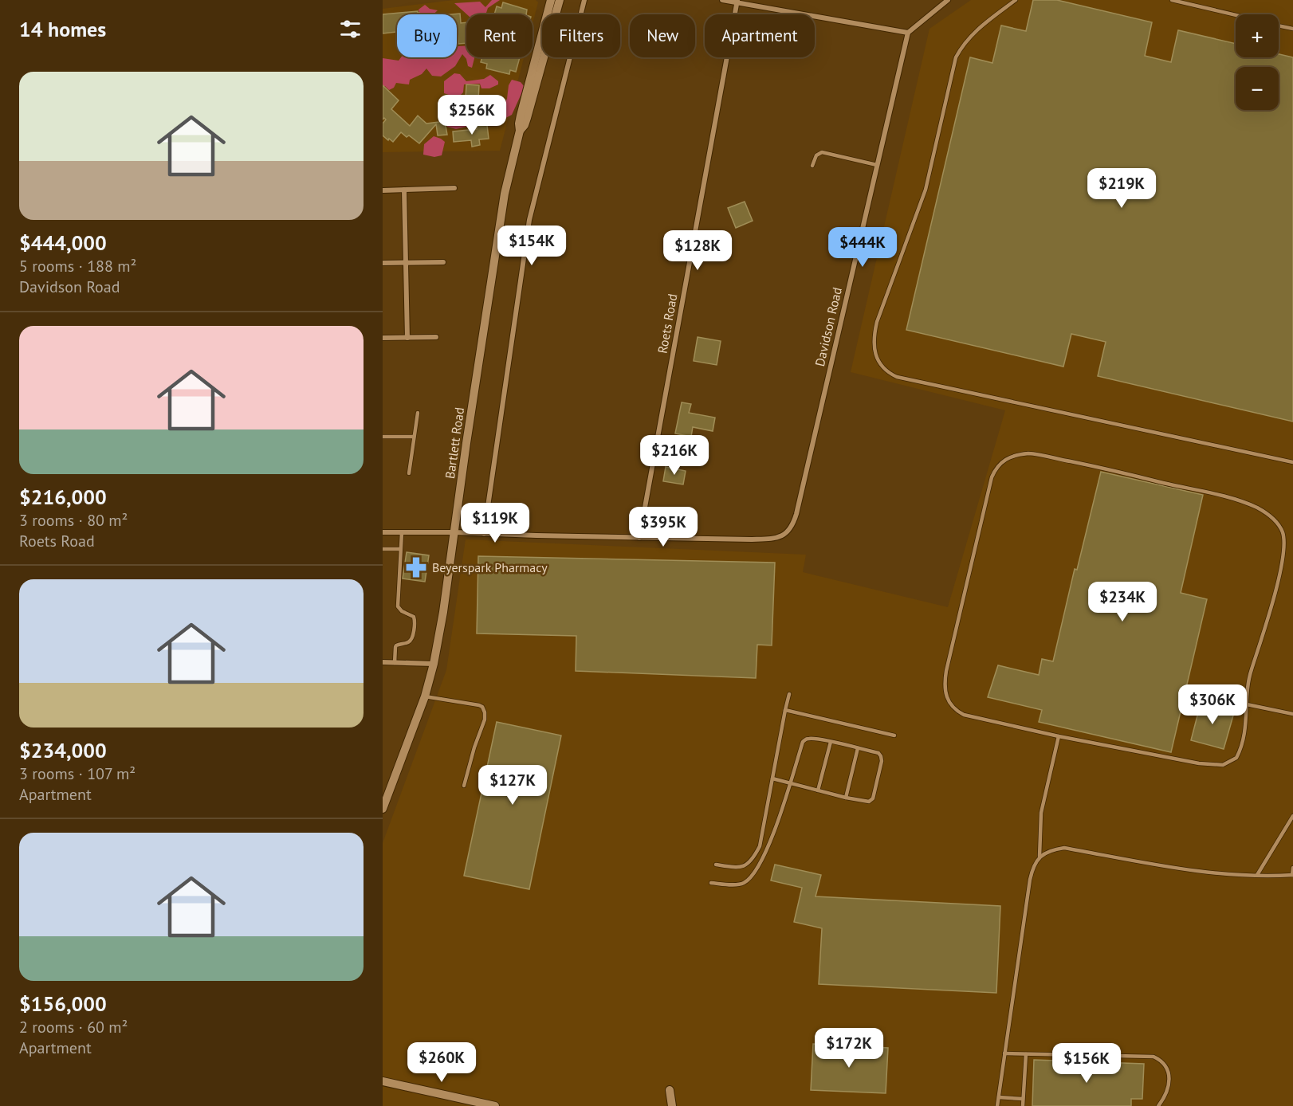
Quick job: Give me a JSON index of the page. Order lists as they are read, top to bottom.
{
  "streets": {
    "street": ["Roets Road", "Davidson Road", "Bartlett Road"]
  },
  "crossings": [
    ["Roets Road", "Davidson Road"]
  ],
  "places": {
    "pharmacy": ["Beyerspark Pharmacy"]
  },
  "page": {
    "heading": "14 homes",
    "map_buttons": ["+", "−"],
    "chip": [
      "Buy",
      "Rent",
      "Filters",
      "New",
      "Apartment"
    ],
    "list": [
      {
        "name": "$444,000",
        "note": "5 rooms · 188 m² · Davidson Road"
      },
      {
        "name": "$216,000",
        "note": "3 rooms · 80 m² · Roets Road"
      },
      {
        "name": "$234,000",
        "note": "3 rooms · 107 m² · Apartment"
      },
      {
        "name": "$156,000",
        "note": "2 rooms · 60 m² · Apartment"
      }
    ],
    "price": [
      "$256K",
      "$219K",
      "$154K",
      "$444K",
      "$128K",
      "$216K",
      "$119K",
      "$395K",
      "$234K",
      "$306K",
      "$127K",
      "$172K",
      "$260K",
      "$156K"
    ]
  }
}
